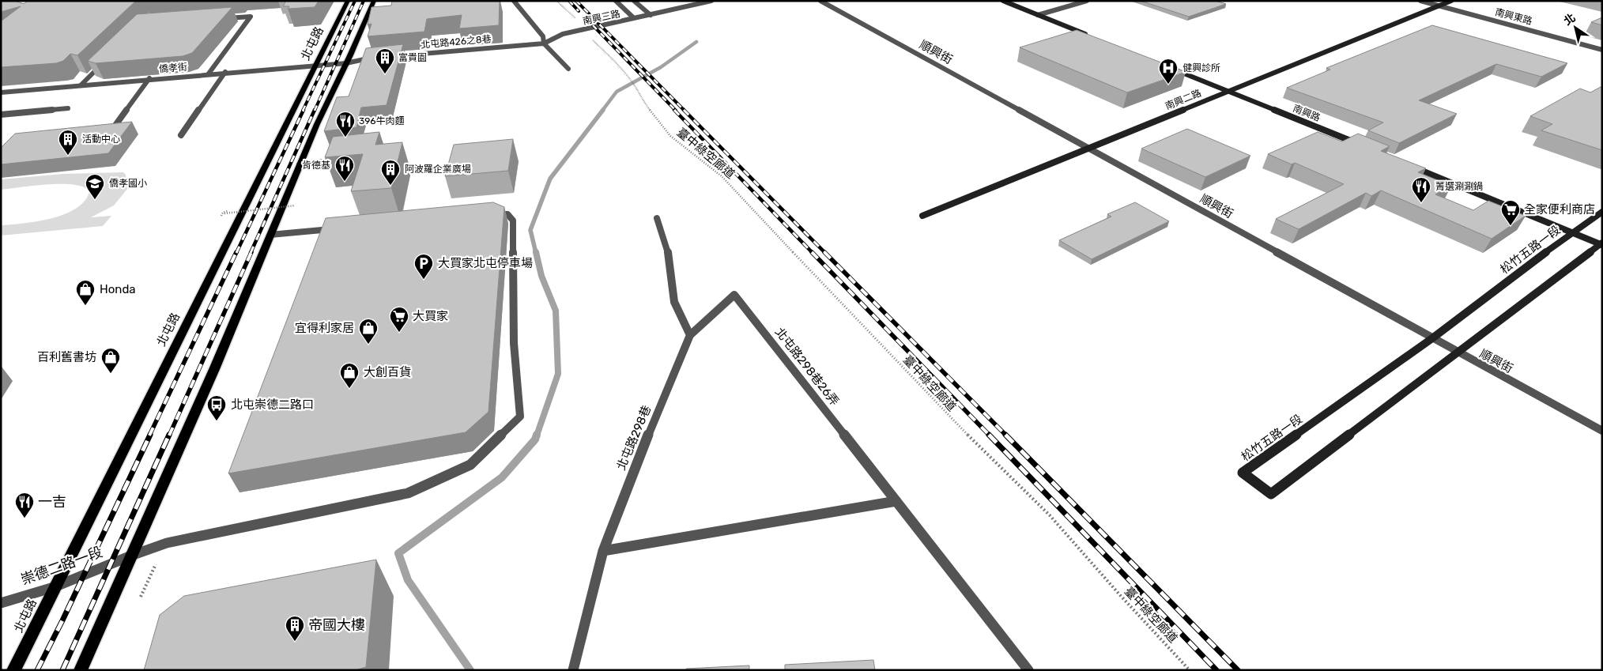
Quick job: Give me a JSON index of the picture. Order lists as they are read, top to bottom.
{
  "streets": {
    "main road": ["北屯路"],
    "street": [
      "南興東路",
      "南興三路",
      "北屯路426之8巷",
      "順興街",
      "僑孝街",
      "南興二路",
      "南興路",
      "松竹五路一段",
      "北屯路298巷26弄",
      "北屯路298巷",
      "崇德二路一段"
    ],
    "path": ["臺中綠空廊道"]
  },
  "crossings": [
    ["南興東路", "南興二路"],
    ["南興三路", "北屯路426之8巷"],
    ["北屯路", "僑孝街"],
    ["北屯路", "崇德二路一段"],
    ["順興街", "南興二路"],
    ["順興街", "松竹五路一段"],
    ["南興二路", "南興路"],
    ["北屯路298巷26弄", "北屯路298巷"]
  ],
  "places": {
    "building": [
      "富貴園",
      "活動中心",
      "阿波羅企業廣場",
      "帝國大樓"
    ],
    "hospital": ["健興診所"],
    "restaurant": [
      "396牛肉麵",
      "肯德基",
      "菁選涮涮鍋",
      "一吉"
    ],
    "school or university": ["僑孝國小"],
    "supermarket": ["全家便利商店", "大買家"],
    "parking": ["大買家北屯停車場"],
    "shop": [
      "Honda",
      "宜得利家居",
      "百利舊書坊",
      "大創百貨"
    ],
    "bus stop": ["北屯崇德二路口"]
  },
  "north": "top left"
}
